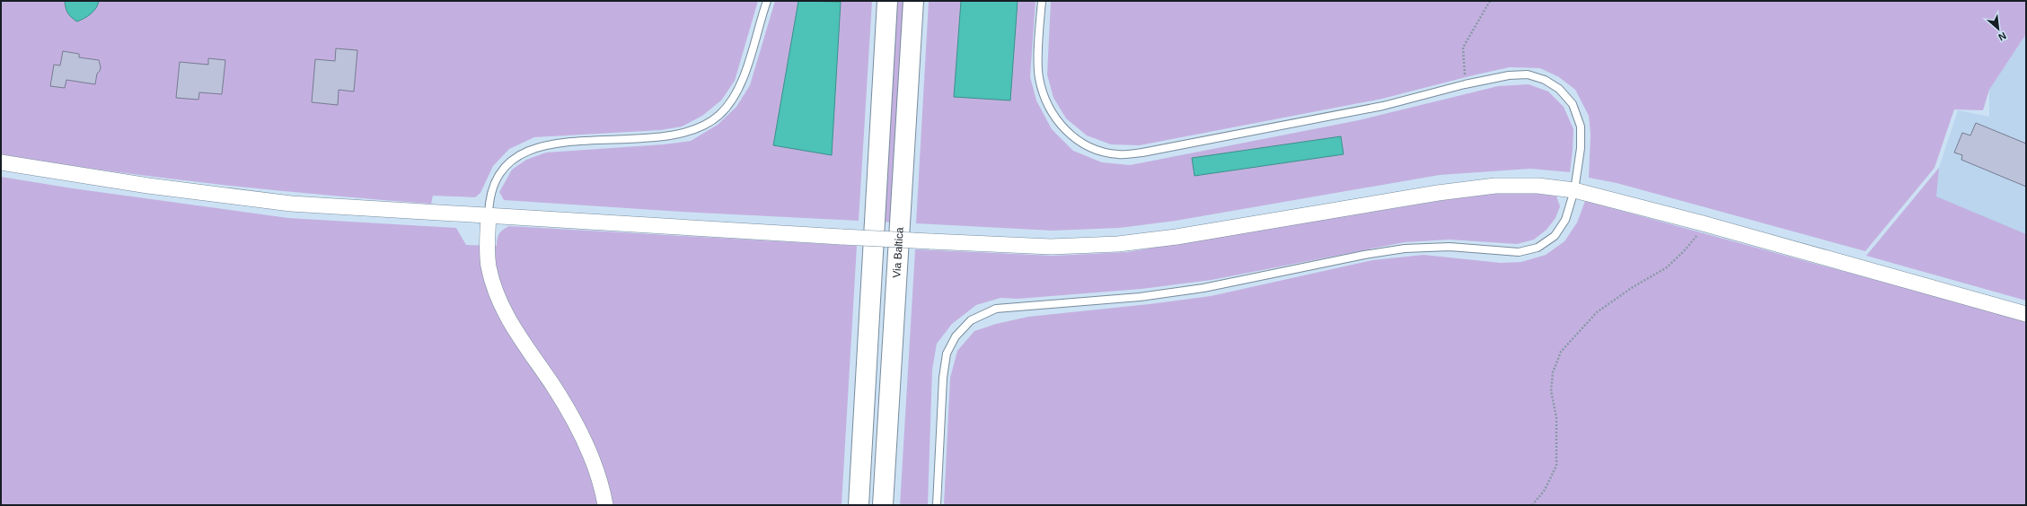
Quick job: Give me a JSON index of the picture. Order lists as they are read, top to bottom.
{
  "streets": {
    "highway": ["Via Baltica"]
  },
  "north": "bottom right"
}
